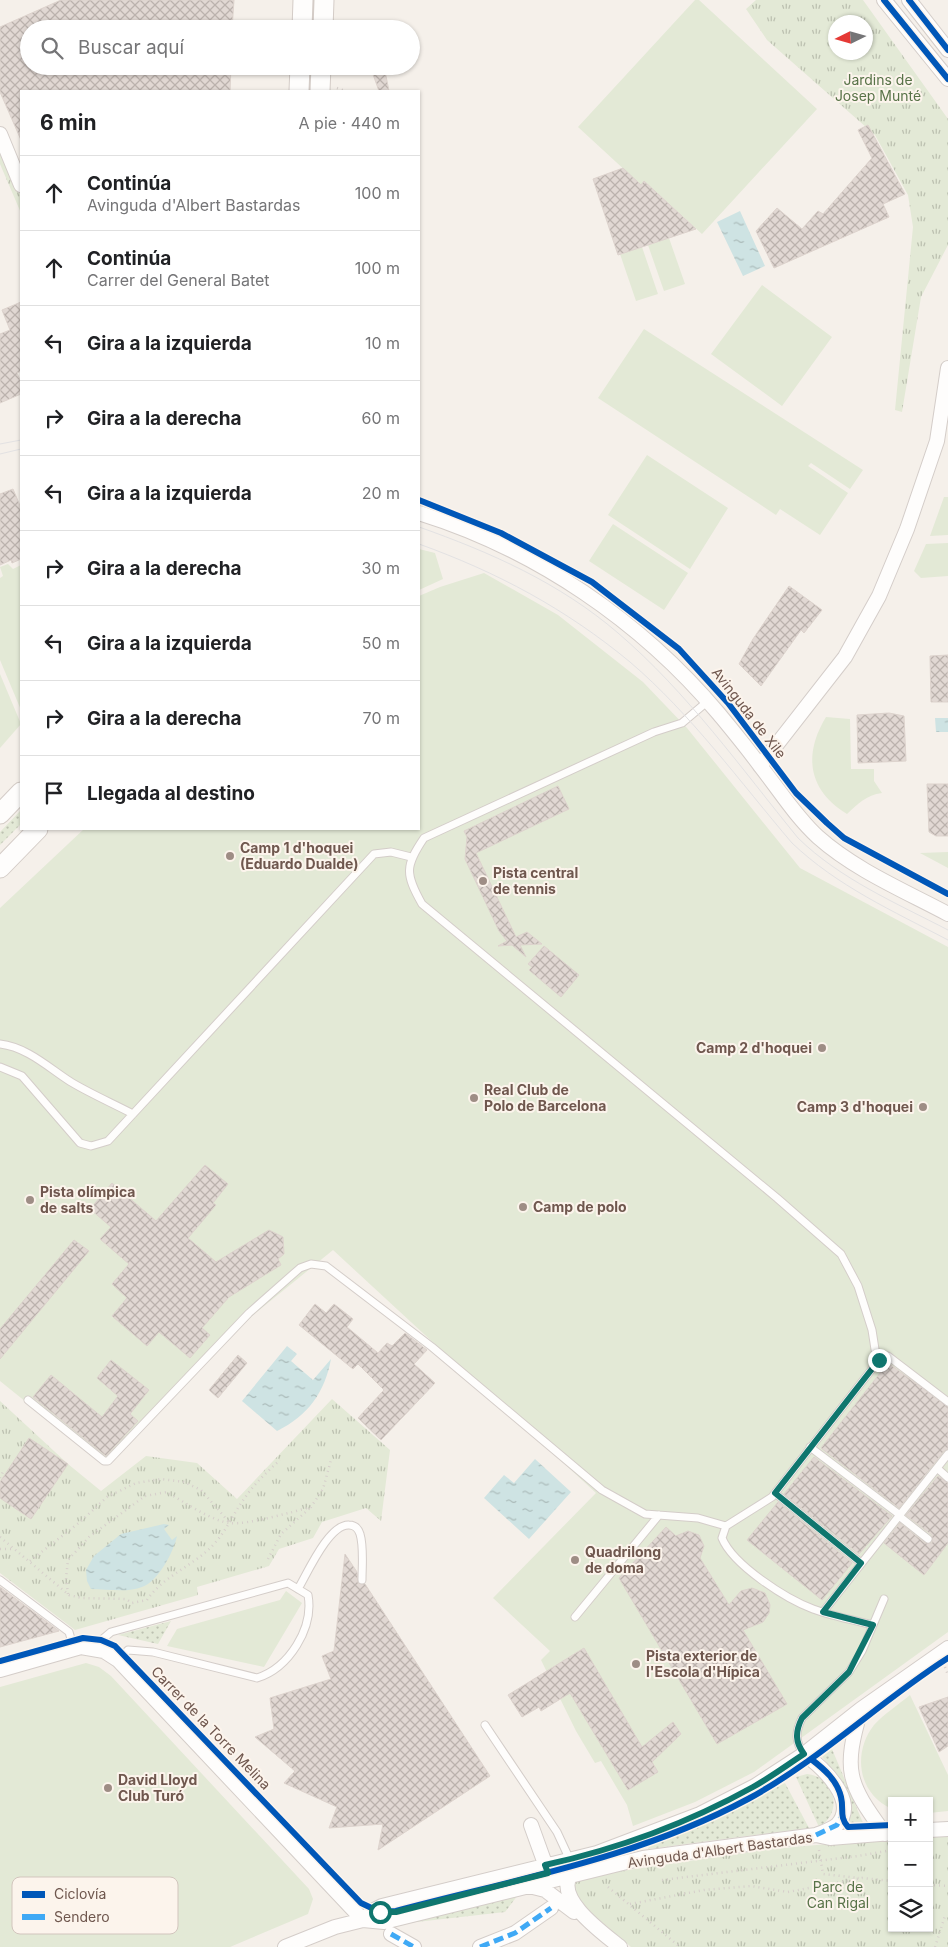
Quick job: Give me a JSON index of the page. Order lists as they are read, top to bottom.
{
  "streets": {
    "street": ["Avinguda de Xile", "Carrer de la Torre Melina", "Avinguda d'Albert Bastardas"]
  },
  "crossings": [
    ["Carrer de la Torre Melina", "Avinguda d'Albert Bastardas"]
  ],
  "parks": ["Jardins de Josep Munté", "Parc de Can Rigal"],
  "places": [
    "Camp 1 d'hoquei (Eduardo Dualde)",
    "Pista central de tennis",
    "Camp 2 d'hoquei",
    "Real Club de Polo de Barcelona",
    "Camp 3 d'hoquei",
    "Pista olímpica de salts",
    "Camp de polo",
    "Quadrilong de doma",
    "Pista exterior de l'Escola d'Hípica",
    "David Lloyd Club Turó"
  ],
  "legend": ["Ciclovía", "Sendero"],
  "north": "left",
  "page": {
    "search": "Buscar aquí",
    "heading": ["6 min", "A pie · 440 m"],
    "list": [
      ["Continúa", "Avinguda d'Albert Bastardas", "100 m"],
      ["Continúa", "Carrer del General Batet", "100 m"],
      ["Gira a la izquierda", "10 m"],
      ["Gira a la derecha", "60 m"],
      ["Gira a la izquierda", "20 m"],
      ["Gira a la derecha", "30 m"],
      ["Gira a la izquierda", "50 m"],
      ["Gira a la derecha", "70 m"],
      "Llegada al destino"
    ],
    "map_buttons": ["+", "−"]
  }
}
